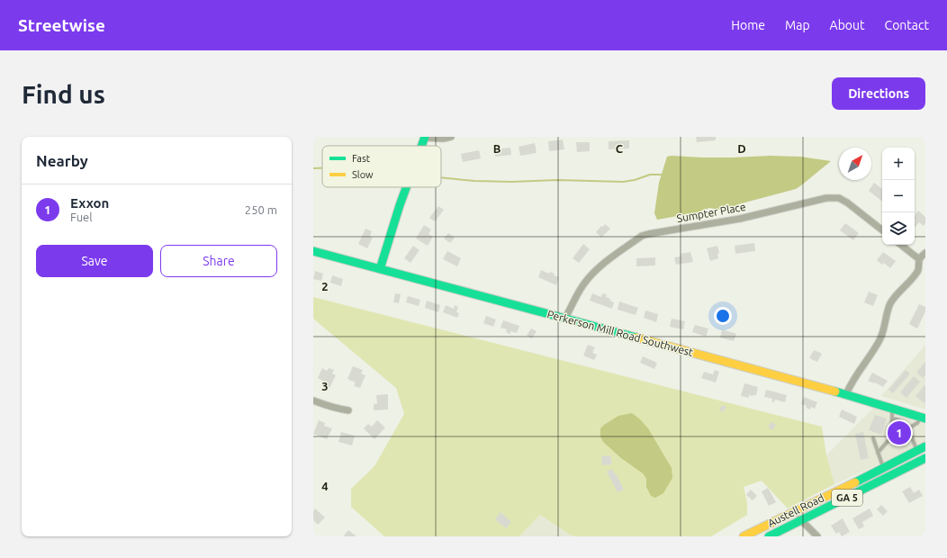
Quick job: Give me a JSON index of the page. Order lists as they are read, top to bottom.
{
  "streets": {
    "street": [
      "Sumpter Place",
      "Perkerson Mill Road Southwest",
      "GA 5",
      "Austell Road"
    ]
  },
  "crossings": [
    ["Sumpter Place", "Perkerson Mill Road Southwest"]
  ],
  "legend": ["Fast", "Slow"],
  "north": "top right",
  "page": {
    "header": "Streetwise",
    "nav": [
      "Home",
      "Map",
      "About",
      "Contact"
    ],
    "buttons": [
      "Directions",
      ["Save", "Share"]
    ],
    "title": "Find us",
    "heading": "Nearby",
    "map_buttons": ["+", "−"],
    "list": [
      {
        "mark": "1",
        "name": "Exxon",
        "note": "Fuel",
        "value": "250 m"
      }
    ],
    "pins": "1"
  },
  "grid": {
    "columns": ["B", "C", "D"],
    "rows": ["2", "3", "4"]
  }
}
